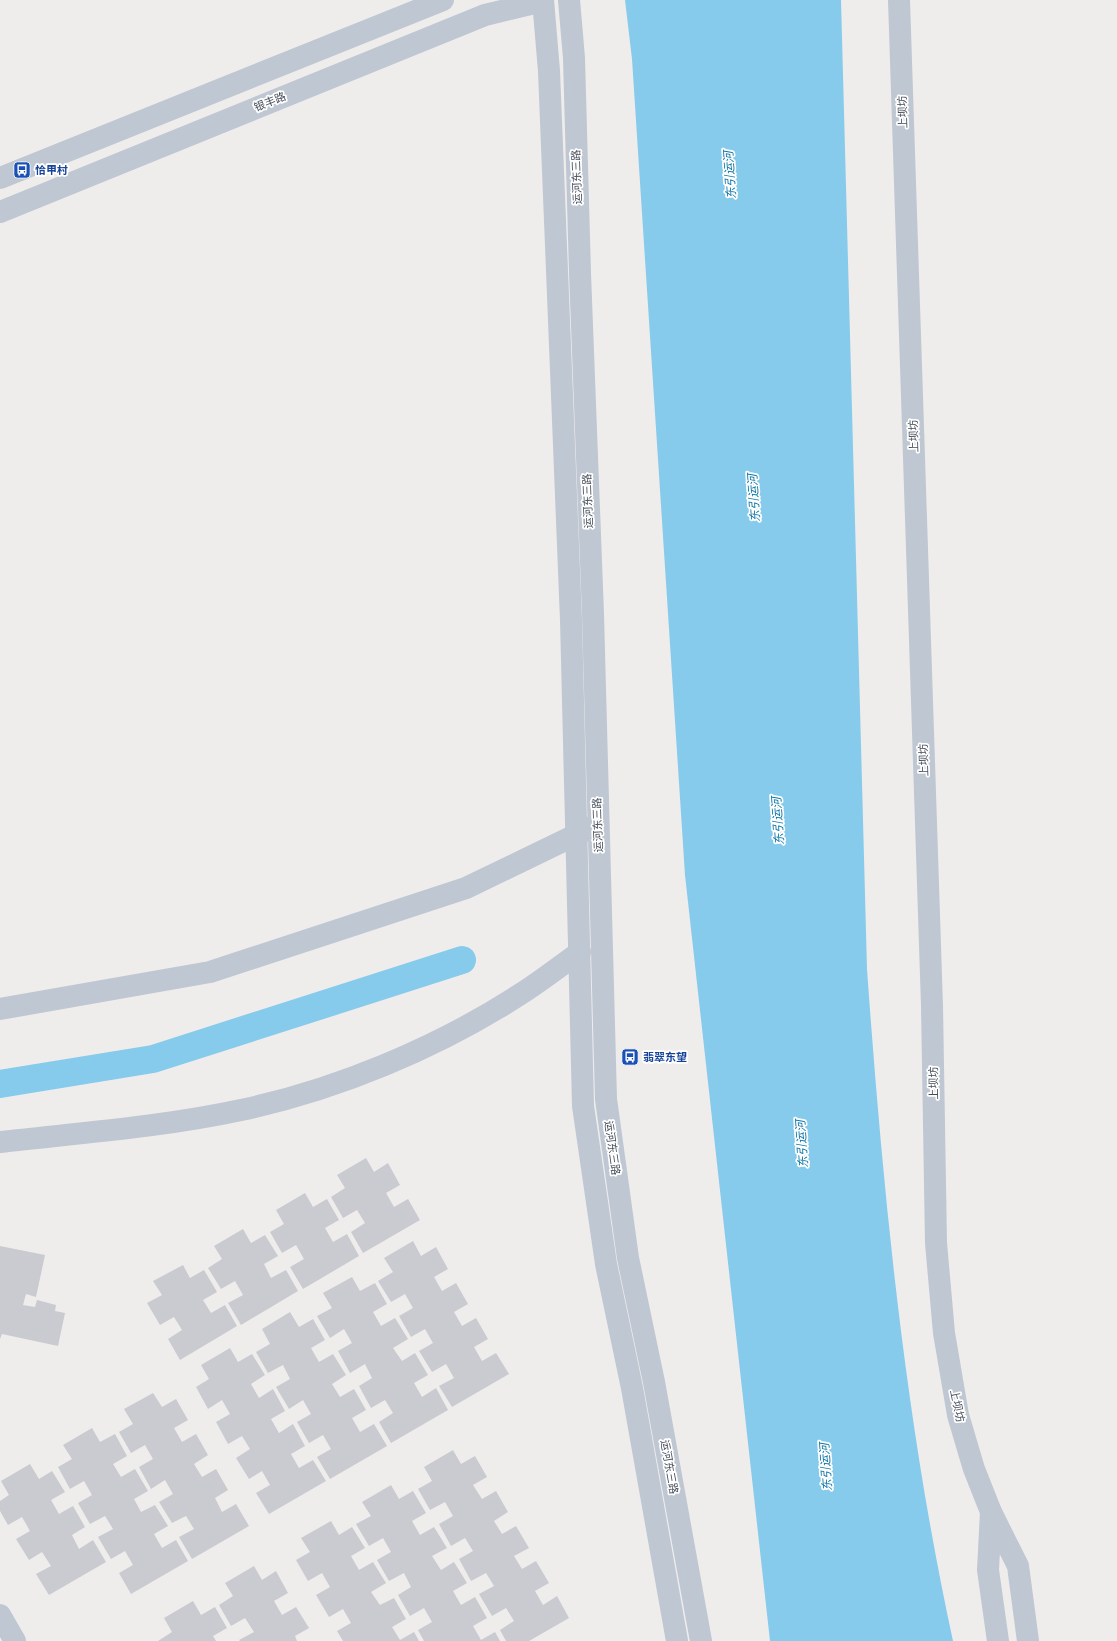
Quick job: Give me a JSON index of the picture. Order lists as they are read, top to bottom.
{
  "streets": {
    "street": ["银丰路", "上坝坊", "运河东三路"]
  },
  "crossings": [
    ["银丰路", "运河东三路"]
  ],
  "water": ["东引运河"],
  "places": {
    "bus stop": ["恰甲村", "翡翠东望"]
  }
}
